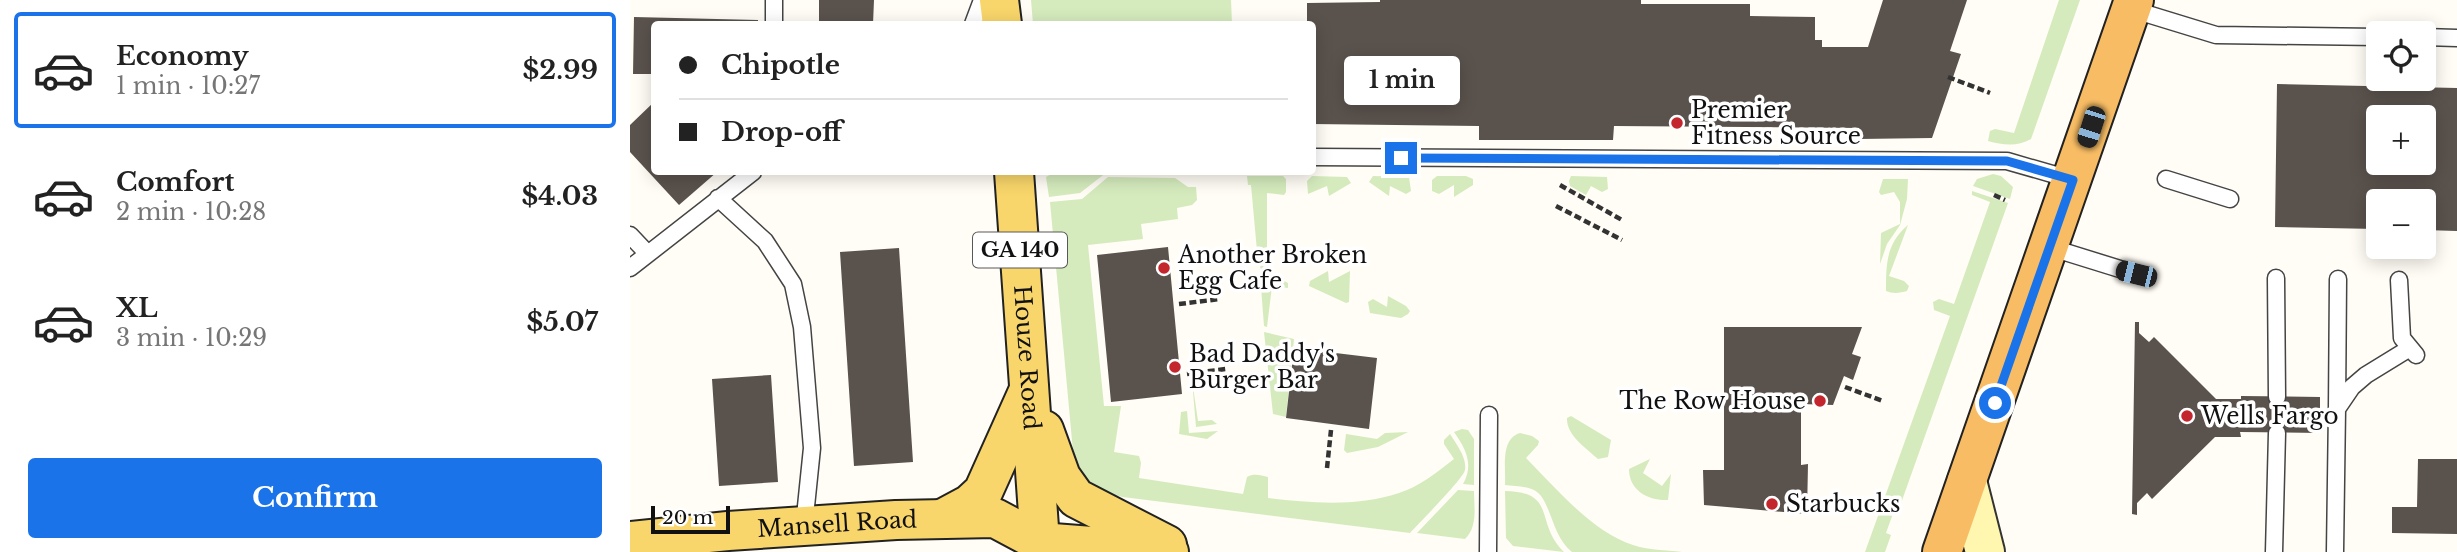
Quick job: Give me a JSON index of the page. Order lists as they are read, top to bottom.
{
  "streets": {
    "main road": ["GA 140", "Houze Road", "Mansell Road"]
  },
  "crossings": [
    ["Houze Road", "Mansell Road"]
  ],
  "places": [
    "Premier Fitness Source",
    "Another Broken Egg Cafe",
    "Bad Daddy's Burger Bar",
    "The Row House",
    "Wells Fargo",
    "Starbucks"
  ],
  "scale_bar": "20 m",
  "page": {
    "list": [
      {
        "name": "Economy",
        "note": "1 min · 10:27",
        "value": "$2.99"
      },
      {
        "name": "Comfort",
        "note": "2 min · 10:28",
        "value": "$4.03"
      },
      {
        "name": "XL",
        "note": "3 min · 10:29",
        "value": "$5.07"
      }
    ],
    "map_buttons": ["+", "−"],
    "banner": ["Chipotle", "Drop-off"],
    "bubble": "1 min",
    "buttons": "Confirm",
    "scale": "20 m"
  }
}
